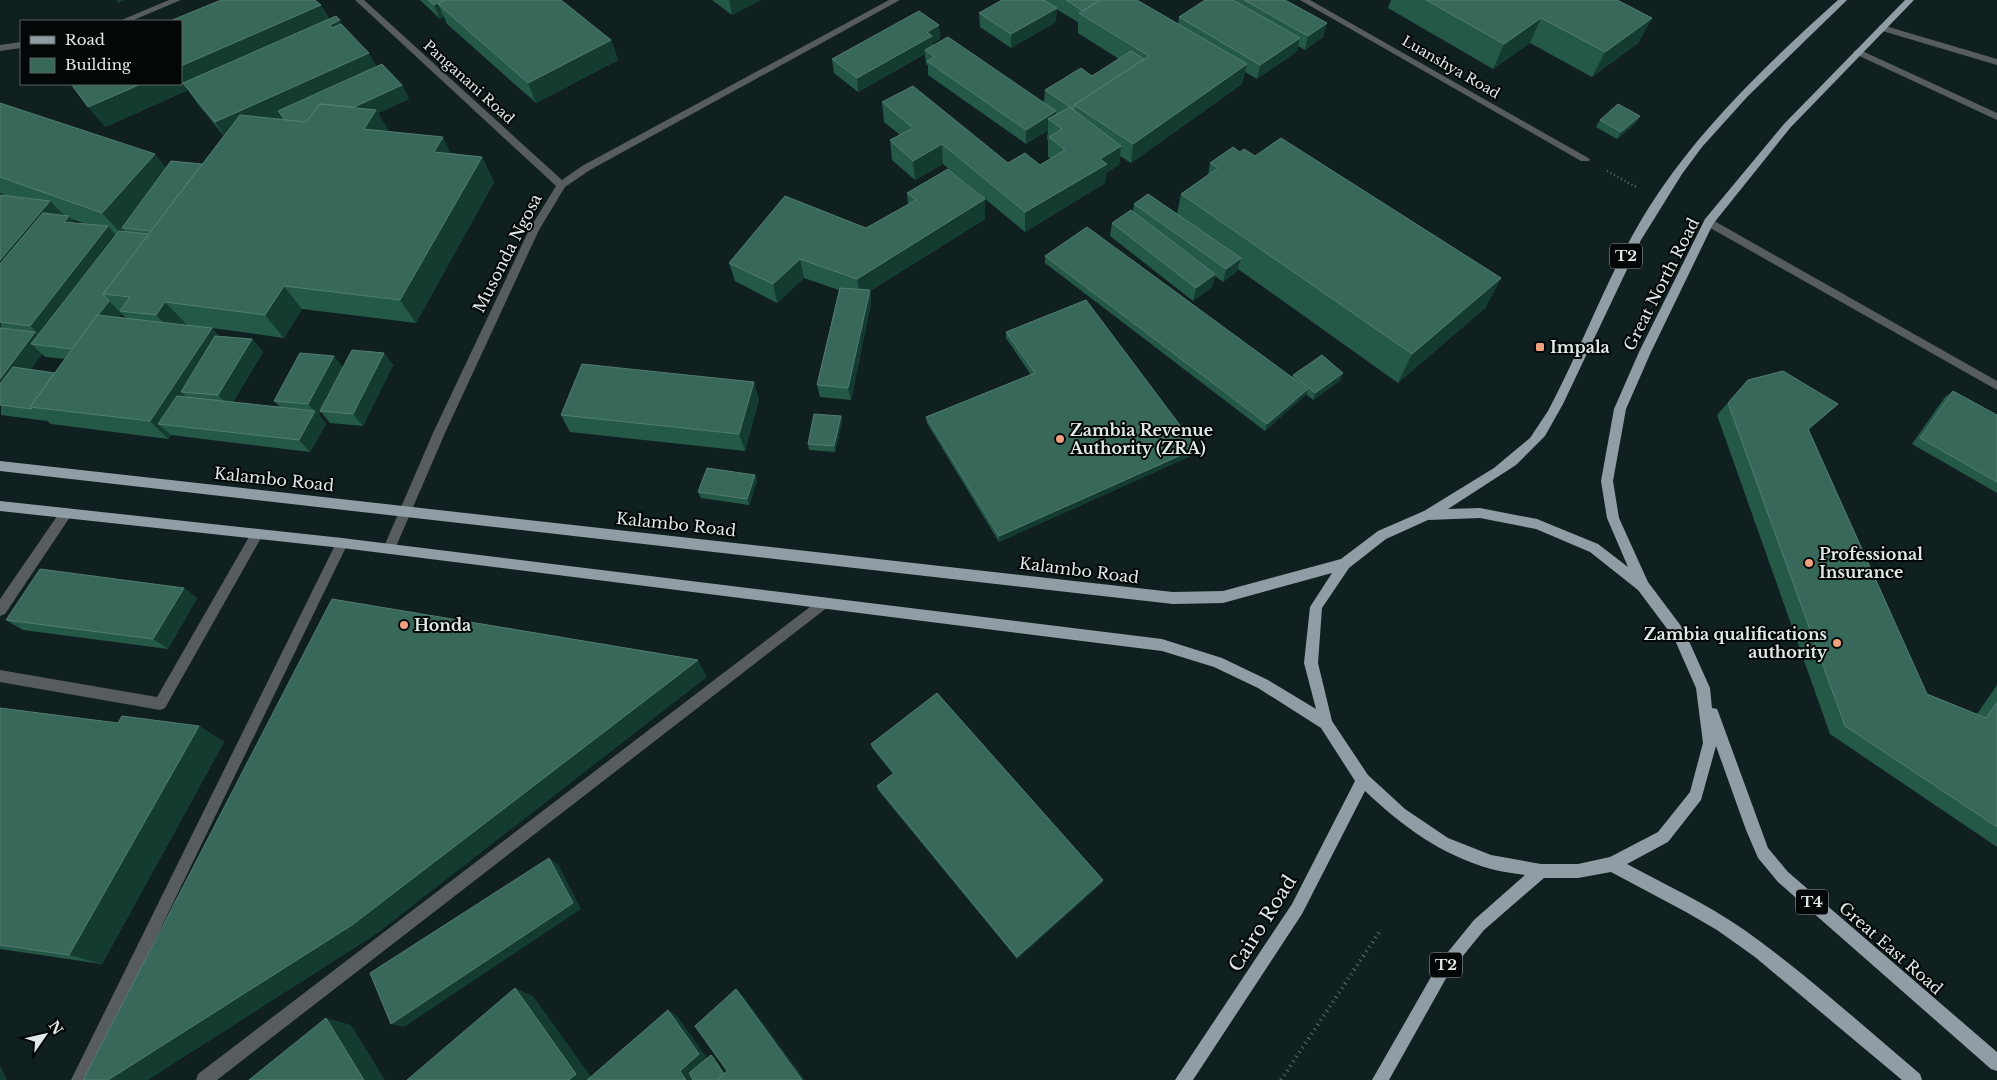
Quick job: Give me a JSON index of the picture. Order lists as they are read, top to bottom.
{
  "streets": {
    "main road": [
      "T2",
      "Great North Road",
      "Kalambo Road",
      "T4",
      "Cairo Road",
      "Great East Road"
    ],
    "street": ["Luanshya Road", "Panganani Road", "Musonda Ngosa"]
  },
  "crossings": [
    ["Panganani Road", "Musonda Ngosa"],
    ["Musonda Ngosa", "Kalambo Road"]
  ],
  "places": {
    "transit": ["Impala"],
    "other": [
      "Zambia Revenue Authority (ZRA)",
      "Professional Insurance",
      "Honda",
      "Zambia qualifications authority"
    ]
  },
  "legend": ["Road", "Building"],
  "north": "top right"
}
